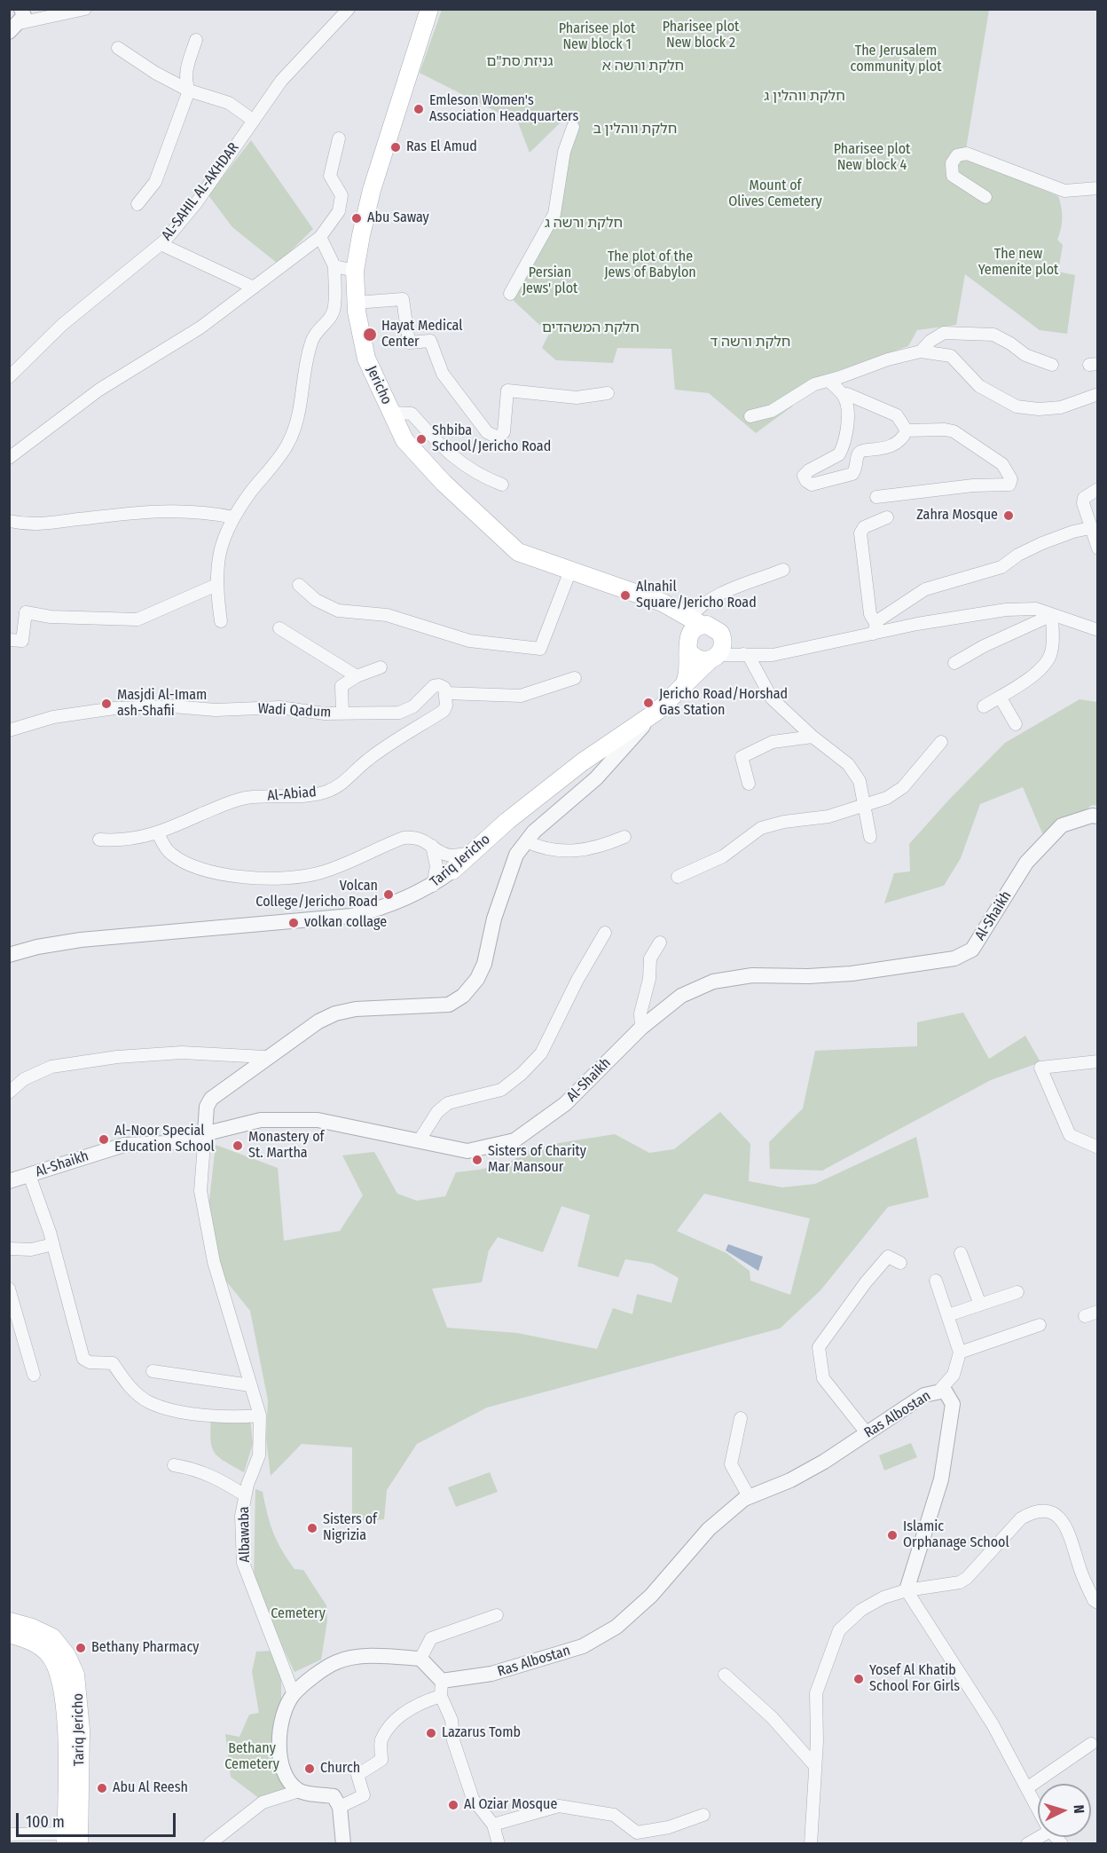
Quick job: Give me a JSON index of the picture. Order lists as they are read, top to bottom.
{
  "streets": {
    "main road": ["Jericho", "Tariq Jericho"],
    "street": [
      "AL-SAHIL AL-AKHDAR",
      "Wadi Qadum",
      "Al-Abiad",
      "Al-Shaikh",
      "Ras Albostan",
      "Albawaba"
    ]
  },
  "crossings": [
    ["Wadi Qadum", "Al-Abiad"],
    ["Al-Shaikh", "Albawaba"]
  ],
  "parks": [
    "Pharisee plot New block 2",
    "Pharisee plot New block 1",
    "The Jerusalem community plot",
    "גניזת סת\"ם",
    "חלקת ורשה א",
    "חלקת ווהלין ג",
    "חלקת ווהלין ב",
    "Pharisee plot New block 4",
    "Mount of Olives Cemetery",
    "חלקת ורשה ג",
    "The new Yemenite plot",
    "The plot of the Jews of Babylon",
    "Persian Jews' plot",
    "חלקת המשהדים",
    "חלקת ורשה ד",
    "Cemetery",
    "Bethany Cemetery"
  ],
  "places": [
    "Emleson Women's Association Headquarters",
    "Ras El Amud",
    "Abu Saway",
    "Hayat Medical Center",
    "Shbiba School/Jericho Road",
    "Zahra Mosque",
    "Alnahil Square/Jericho Road",
    "Jericho Road/Horshad Gas Station",
    "Masjdi Al-Imam ash-Shafii",
    "Volcan College/Jericho Road",
    "volkan collage",
    "Al-Noor Special Education School",
    "Monastery of St. Martha",
    "Sisters of Charity Mar Mansour",
    "Sisters of Nigrizia",
    "Islamic Orphanage School",
    "Bethany Pharmacy",
    "Yosef Al Khatib School For Girls",
    "Lazarus Tomb",
    "Church",
    "Abu Al Reesh",
    "Al Oziar Mosque"
  ],
  "scale_bar": "100 m",
  "north": "right"
}
